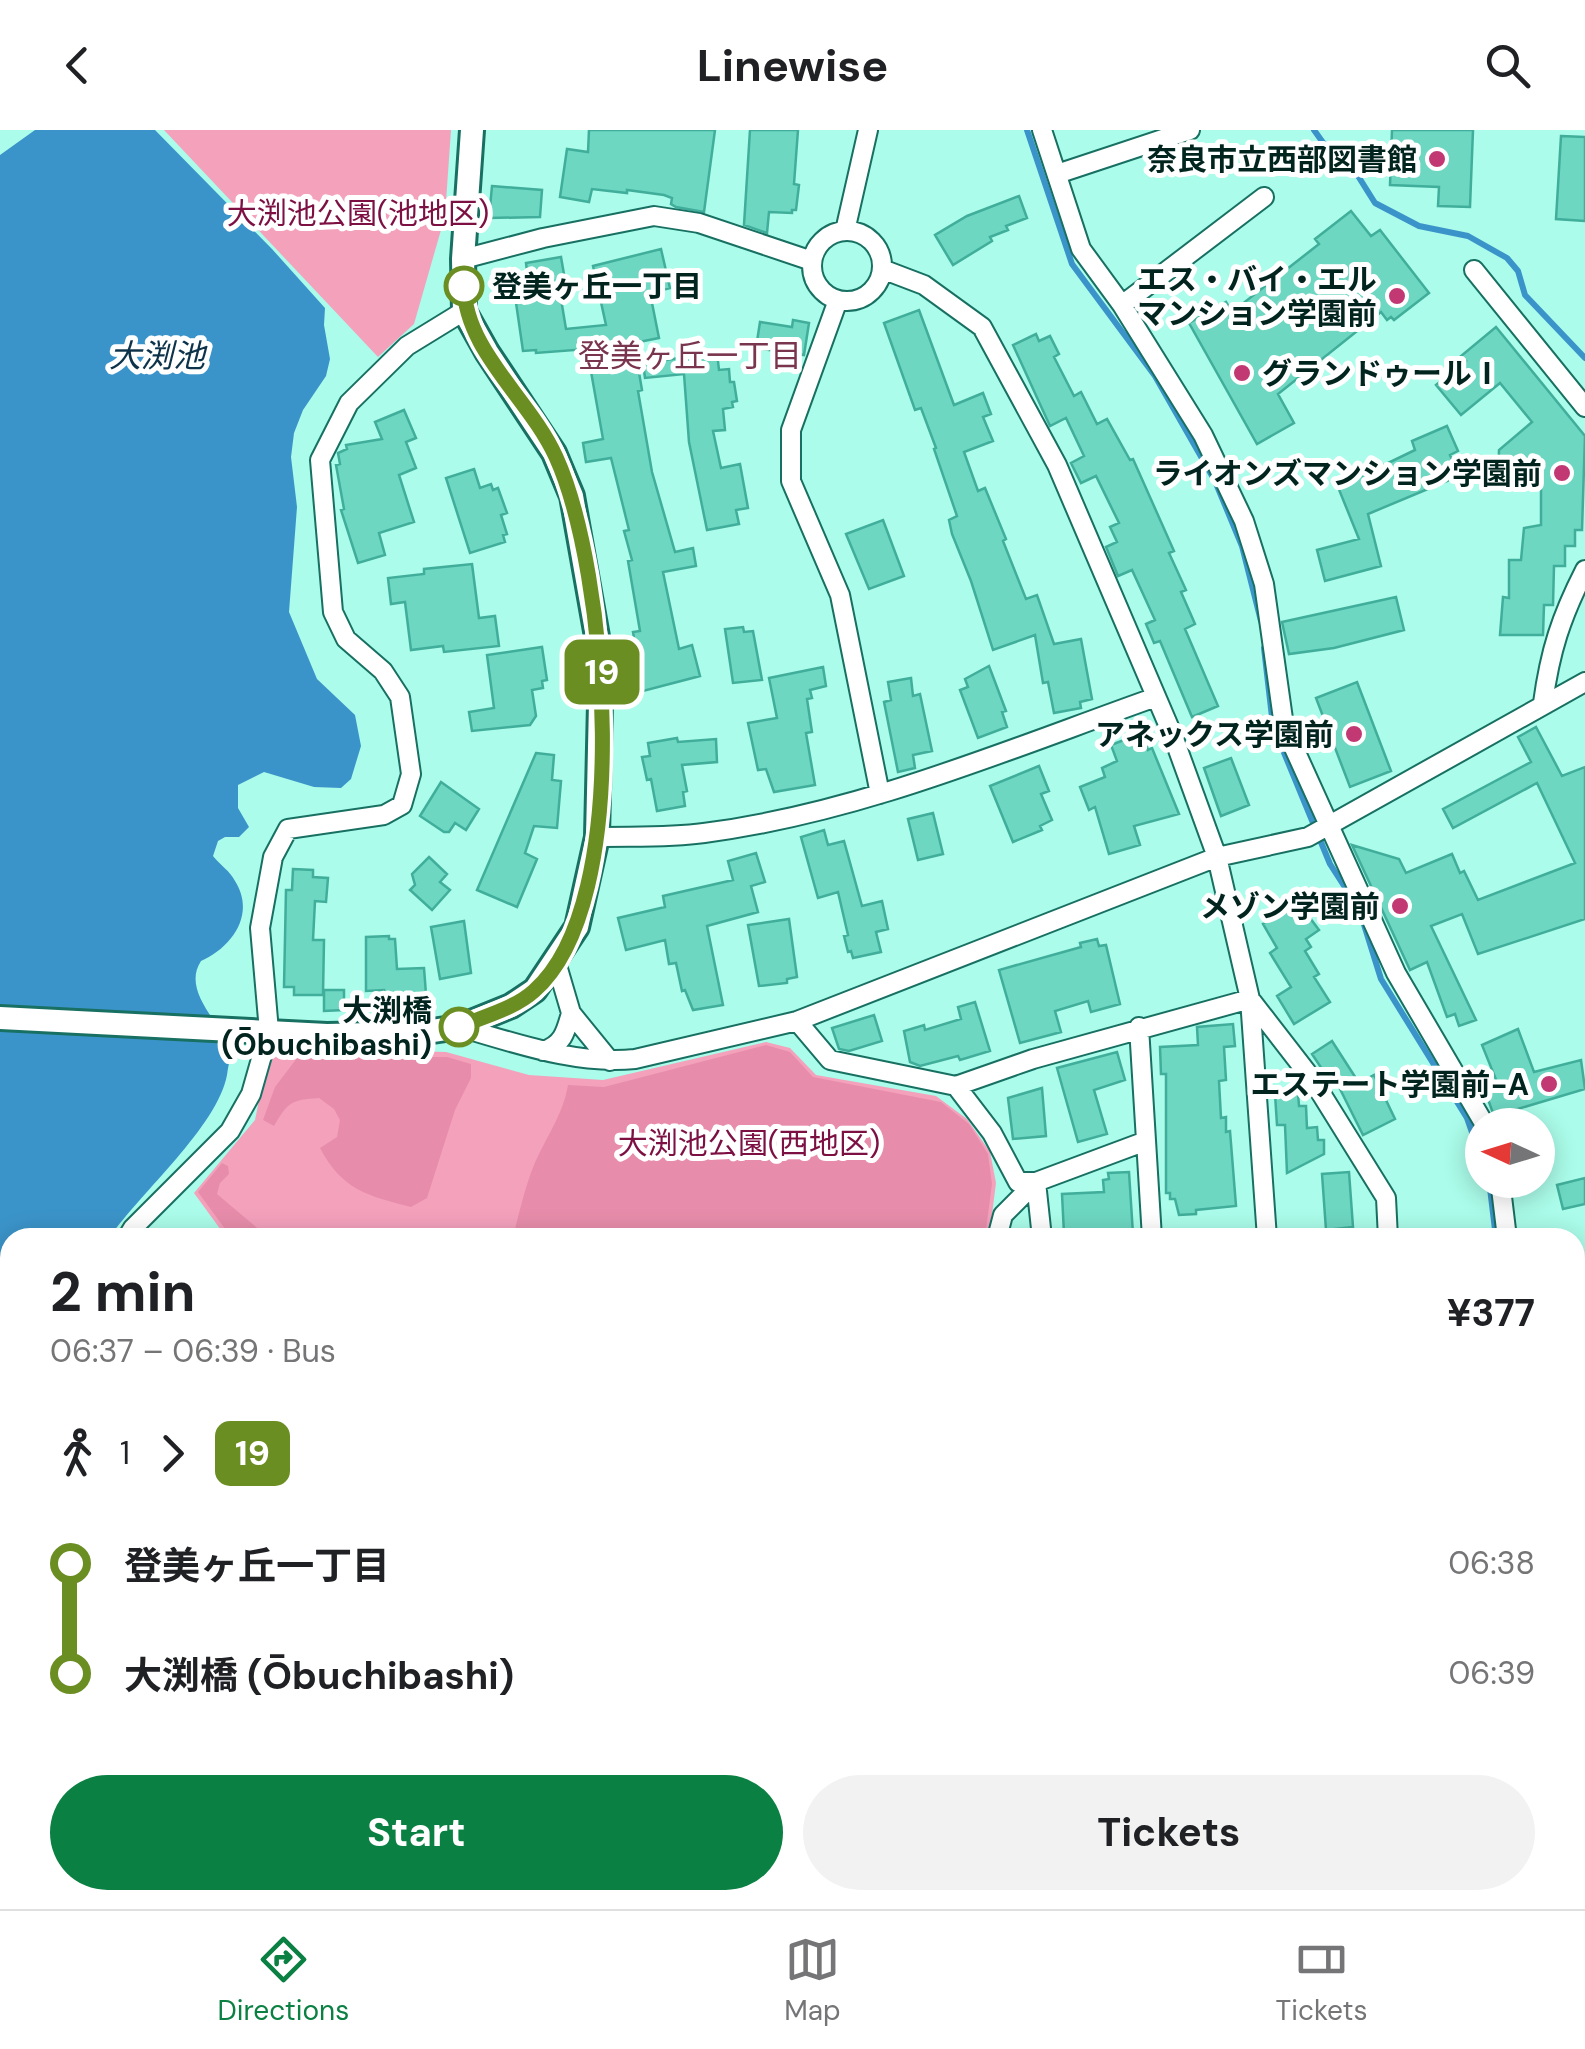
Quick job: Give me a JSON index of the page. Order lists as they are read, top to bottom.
{
  "districts": ["登美ヶ丘一丁目"],
  "water": ["大渕池"],
  "parks": ["大渕池公園(池地区)", "大渕池公園(西地区)"],
  "places": [
    "奈良市立西部図書館",
    "登美ヶ丘一丁目",
    "エス・バイ・エル マンション学園前",
    "グランドゥールⅠ",
    "ライオンズマンション学園前",
    "アネックス学園前",
    "メゾン学園前",
    "大渕橋 (Ōbuchibashi)",
    "エステート学園前-A"
  ],
  "lines": ["bus line 19"],
  "north": "left",
  "page": {
    "header": "Linewise",
    "on_map": "19",
    "heading": ["2 min", "06:37 – 06:39 · Bus", "¥377"],
    "legs": ["1", "19"],
    "list": [
      {
        "name": "登美ヶ丘一丁目",
        "value": "06:38"
      },
      {
        "name": "大渕橋 (Ōbuchibashi)",
        "value": "06:39"
      }
    ],
    "buttons": ["Start", "Tickets"],
    "tabs": ["Directions", "Map", "Tickets"]
  }
}
